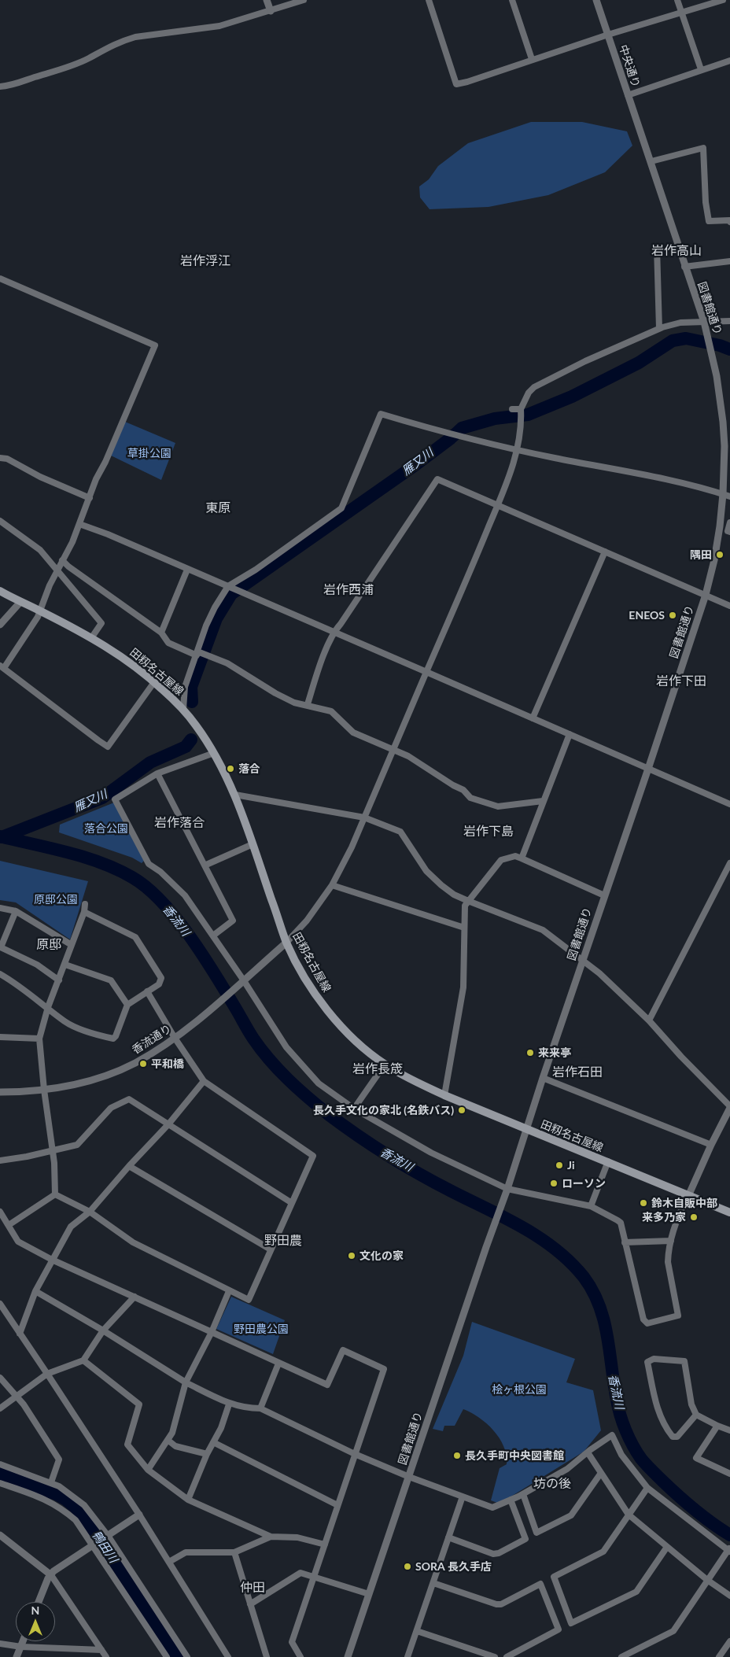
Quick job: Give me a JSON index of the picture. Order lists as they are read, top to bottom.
{
  "streets": {
    "main road": ["田籾名古屋線"],
    "street": ["中央通り", "図書館通り", "香流通り"]
  },
  "crossings": [
    ["中央通り", "図書館通り"],
    ["図書館通り", "田籾名古屋線"],
    ["田籾名古屋線", "香流通り"]
  ],
  "districts": [
    "岩作高山",
    "岩作浮江",
    "東原",
    "岩作西浦",
    "岩作下田",
    "岩作落合",
    "岩作下島",
    "原邸",
    "岩作長筬",
    "岩作石田",
    "野田農",
    "坊の後",
    "仲田"
  ],
  "water": ["雁又川", "香流川", "鴨田川"],
  "parks": [
    "草掛公園",
    "落合公園",
    "原邸公園",
    "野田農公園",
    "桧ヶ根公園"
  ],
  "places": [
    "隅田",
    "ENEOS",
    "落合",
    "来来亭",
    "平和橋",
    "長久手文化の家北 (名鉄バス)",
    "Ji",
    "ローソン",
    "鈴木自販中部",
    "来多乃家",
    "文化の家",
    "長久手町中央図書館",
    "SORA 長久手店"
  ],
  "north": "top"
}
